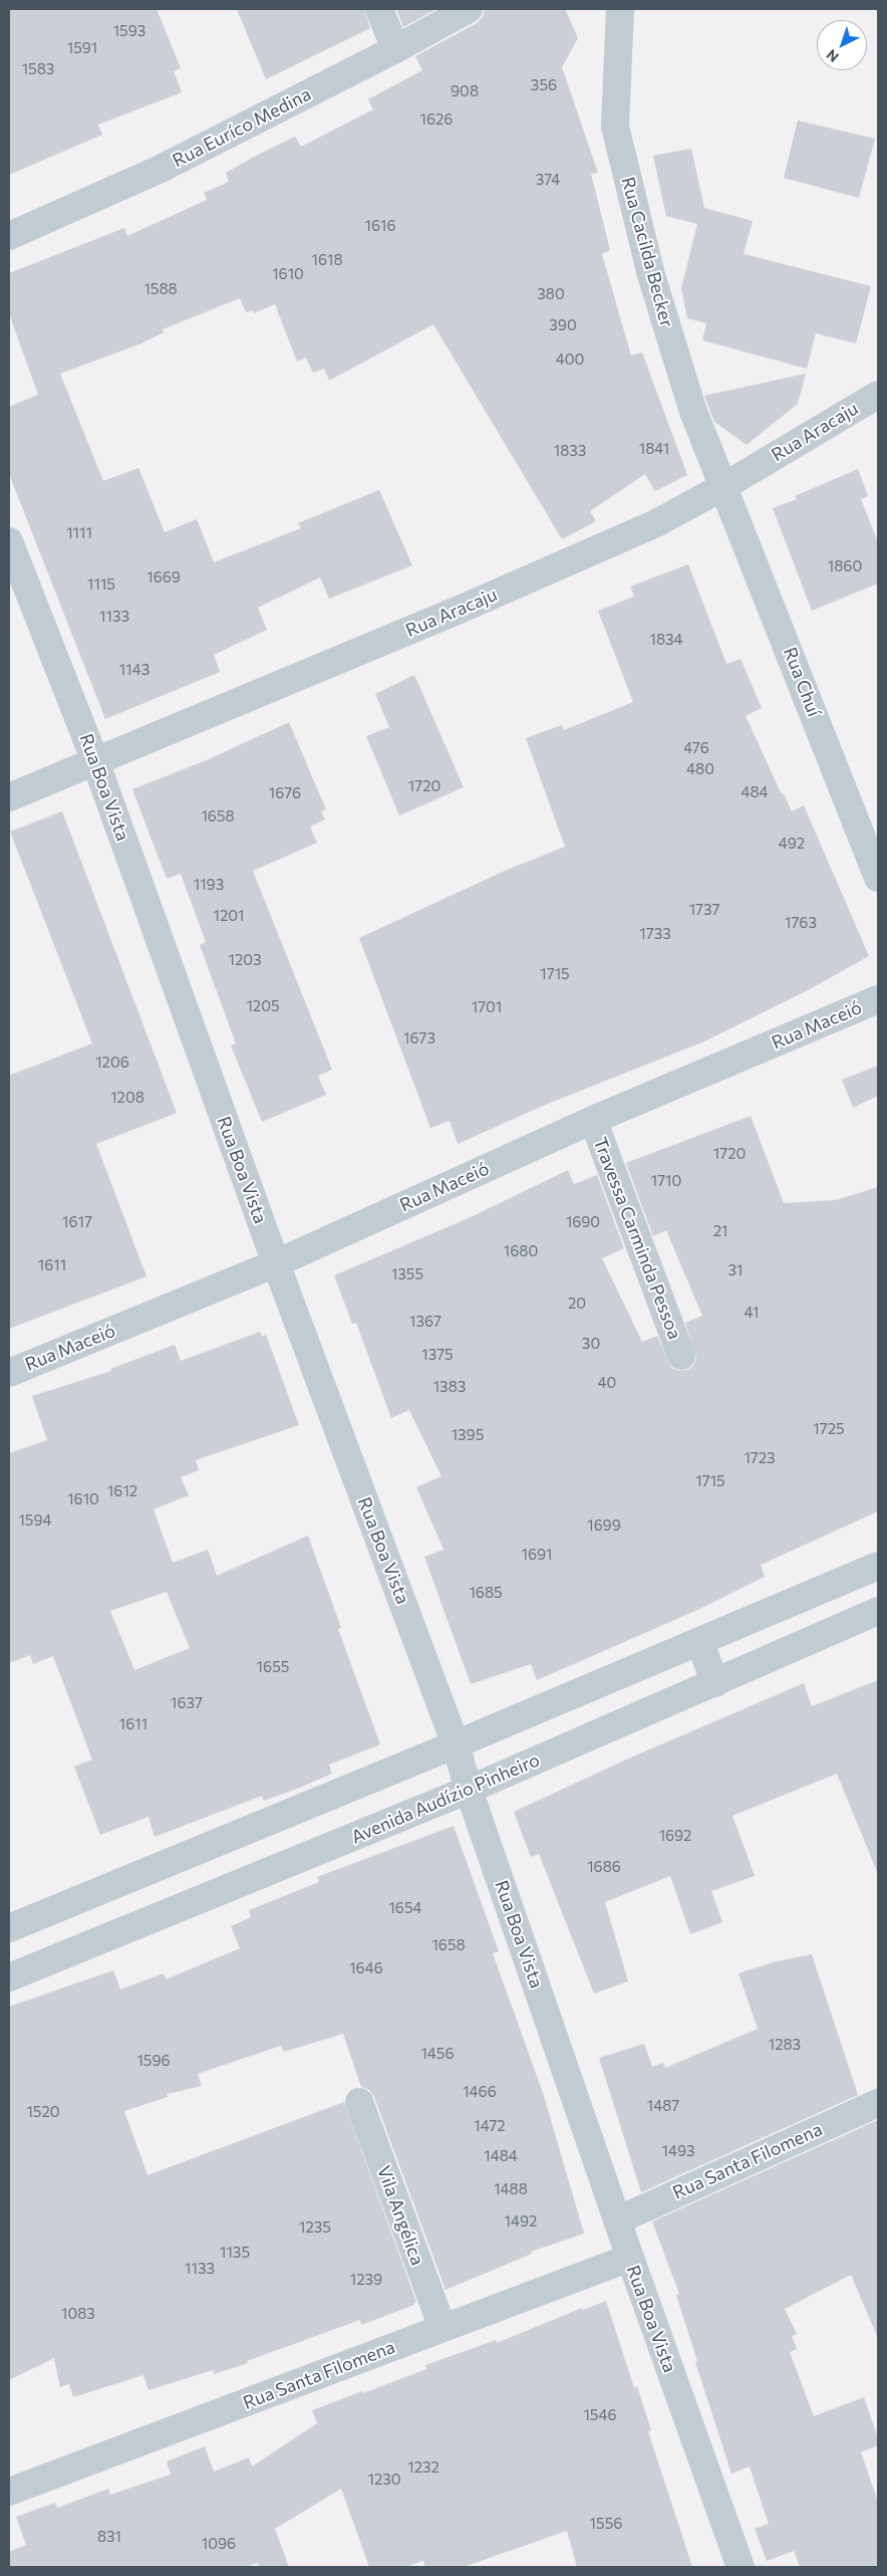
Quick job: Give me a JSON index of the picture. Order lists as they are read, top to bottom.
{
  "streets": {
    "street": [
      "Rua Euríco Medina",
      "Rua Cacilda Becker",
      "Rua Aracaju",
      "Rua Chuí",
      "Rua Boa Vista",
      "Rua Maceió",
      "Travessa Carminda Pessoa",
      "Avenida Audízio Pinheiro",
      "Rua Santa Filomena",
      "Vila Angélica"
    ]
  },
  "crossings": [
    ["Rua Cacilda Becker", "Rua Aracaju"],
    ["Rua Cacilda Becker", "Rua Chuí"],
    ["Rua Aracaju", "Rua Chuí"],
    ["Rua Aracaju", "Rua Boa Vista"],
    ["Rua Boa Vista", "Rua Maceió"],
    ["Rua Boa Vista", "Avenida Audízio Pinheiro"],
    ["Rua Boa Vista", "Rua Santa Filomena"],
    ["Rua Maceió", "Travessa Carminda Pessoa"],
    ["Rua Santa Filomena", "Vila Angélica"]
  ],
  "house_numbers": [
    "1593",
    "1591",
    "1583",
    "356",
    "908",
    "1626",
    "374",
    "1616",
    "1618",
    "1610",
    "1588",
    "380",
    "390",
    "400",
    "1841",
    "1833",
    "1111",
    "1860",
    "1669",
    "1115",
    "1133",
    "1834",
    "1143",
    "476",
    "480",
    "1720",
    "484",
    "1676",
    "1658",
    "492",
    "1193",
    "1737",
    "1201",
    "1763",
    "1733",
    "1203",
    "1715",
    "1205",
    "1701",
    "1673",
    "1206",
    "1208",
    "1720",
    "1710",
    "1617",
    "1690",
    "21",
    "1680",
    "1611",
    "31",
    "1355",
    "20",
    "41",
    "1367",
    "30",
    "1375",
    "40",
    "1383",
    "1725",
    "1395",
    "1723",
    "1715",
    "1612",
    "1610",
    "1594",
    "1699",
    "1691",
    "1685",
    "1655",
    "1637",
    "1611",
    "1692",
    "1686",
    "1654",
    "1658",
    "1646",
    "1283",
    "1456",
    "1596",
    "1466",
    "1487",
    "1520",
    "1472",
    "1493",
    "1484",
    "1488",
    "1492",
    "1235",
    "1135",
    "1133",
    "1239",
    "1083",
    "1546",
    "1232",
    "1230",
    "1556",
    "831",
    "1096"
  ],
  "north": "bottom left"
}
